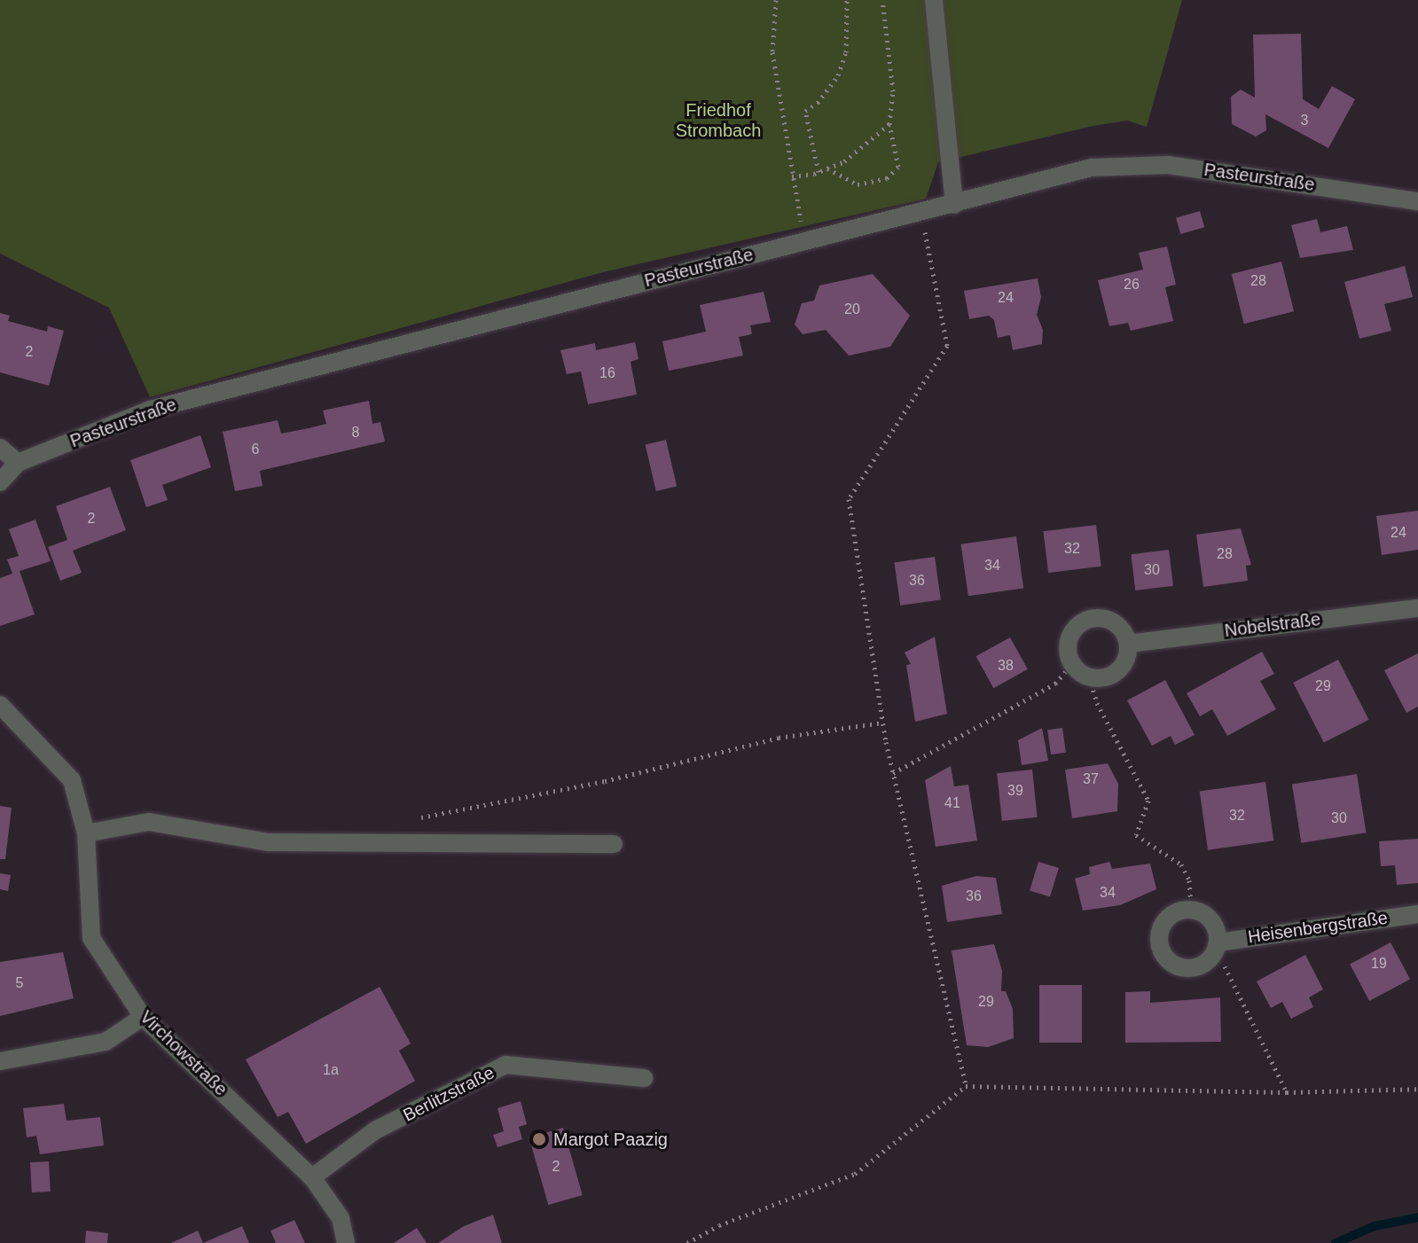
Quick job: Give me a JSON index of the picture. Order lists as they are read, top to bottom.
{
  "streets": {
    "street": [
      "Pasteurstraße",
      "Nobelstraße",
      "Heisenbergstraße",
      "Virchowstraße",
      "Berlitzstraße"
    ]
  },
  "crossings": [
    ["Virchowstraße", "Berlitzstraße"]
  ],
  "parks": ["Friedhof Strombach"],
  "places": ["Margot Paazig"],
  "house_numbers": [
    "3",
    "28",
    "26",
    "24",
    "20",
    "2",
    "16",
    "8",
    "6",
    "2",
    "24",
    "32",
    "28",
    "34",
    "30",
    "36",
    "38",
    "29",
    "37",
    "39",
    "41",
    "32",
    "30",
    "34",
    "36",
    "19",
    "5",
    "29",
    "1a",
    "2"
  ]
}
